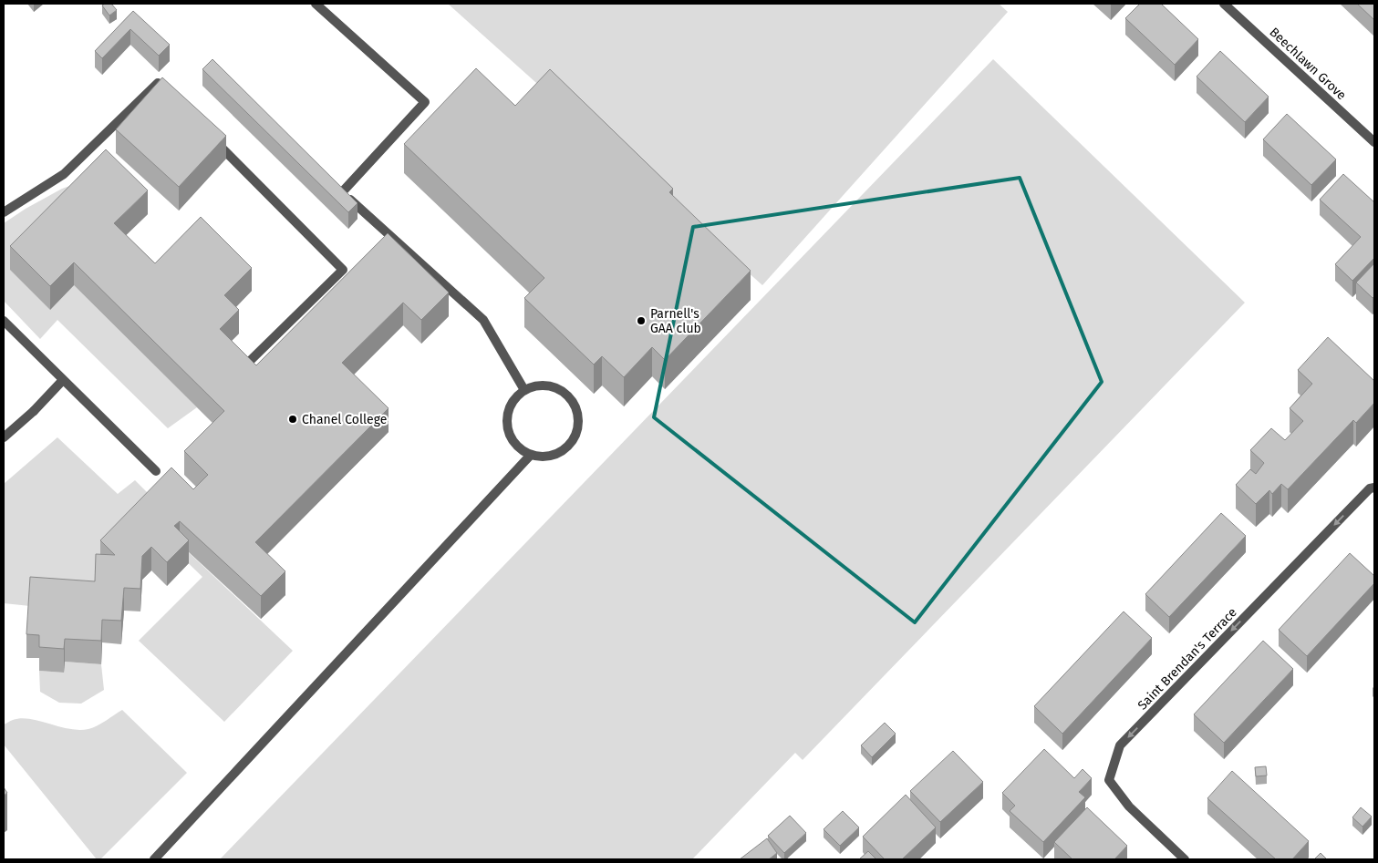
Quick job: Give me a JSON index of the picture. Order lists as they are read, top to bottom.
{
  "streets": {
    "street": ["Beechlawn Grove", "Saint Brendan's Terrace"]
  },
  "one_way": ["Saint Brendan's Terrace"],
  "places": ["Parnell's GAA club", "Chanel College"]
}
